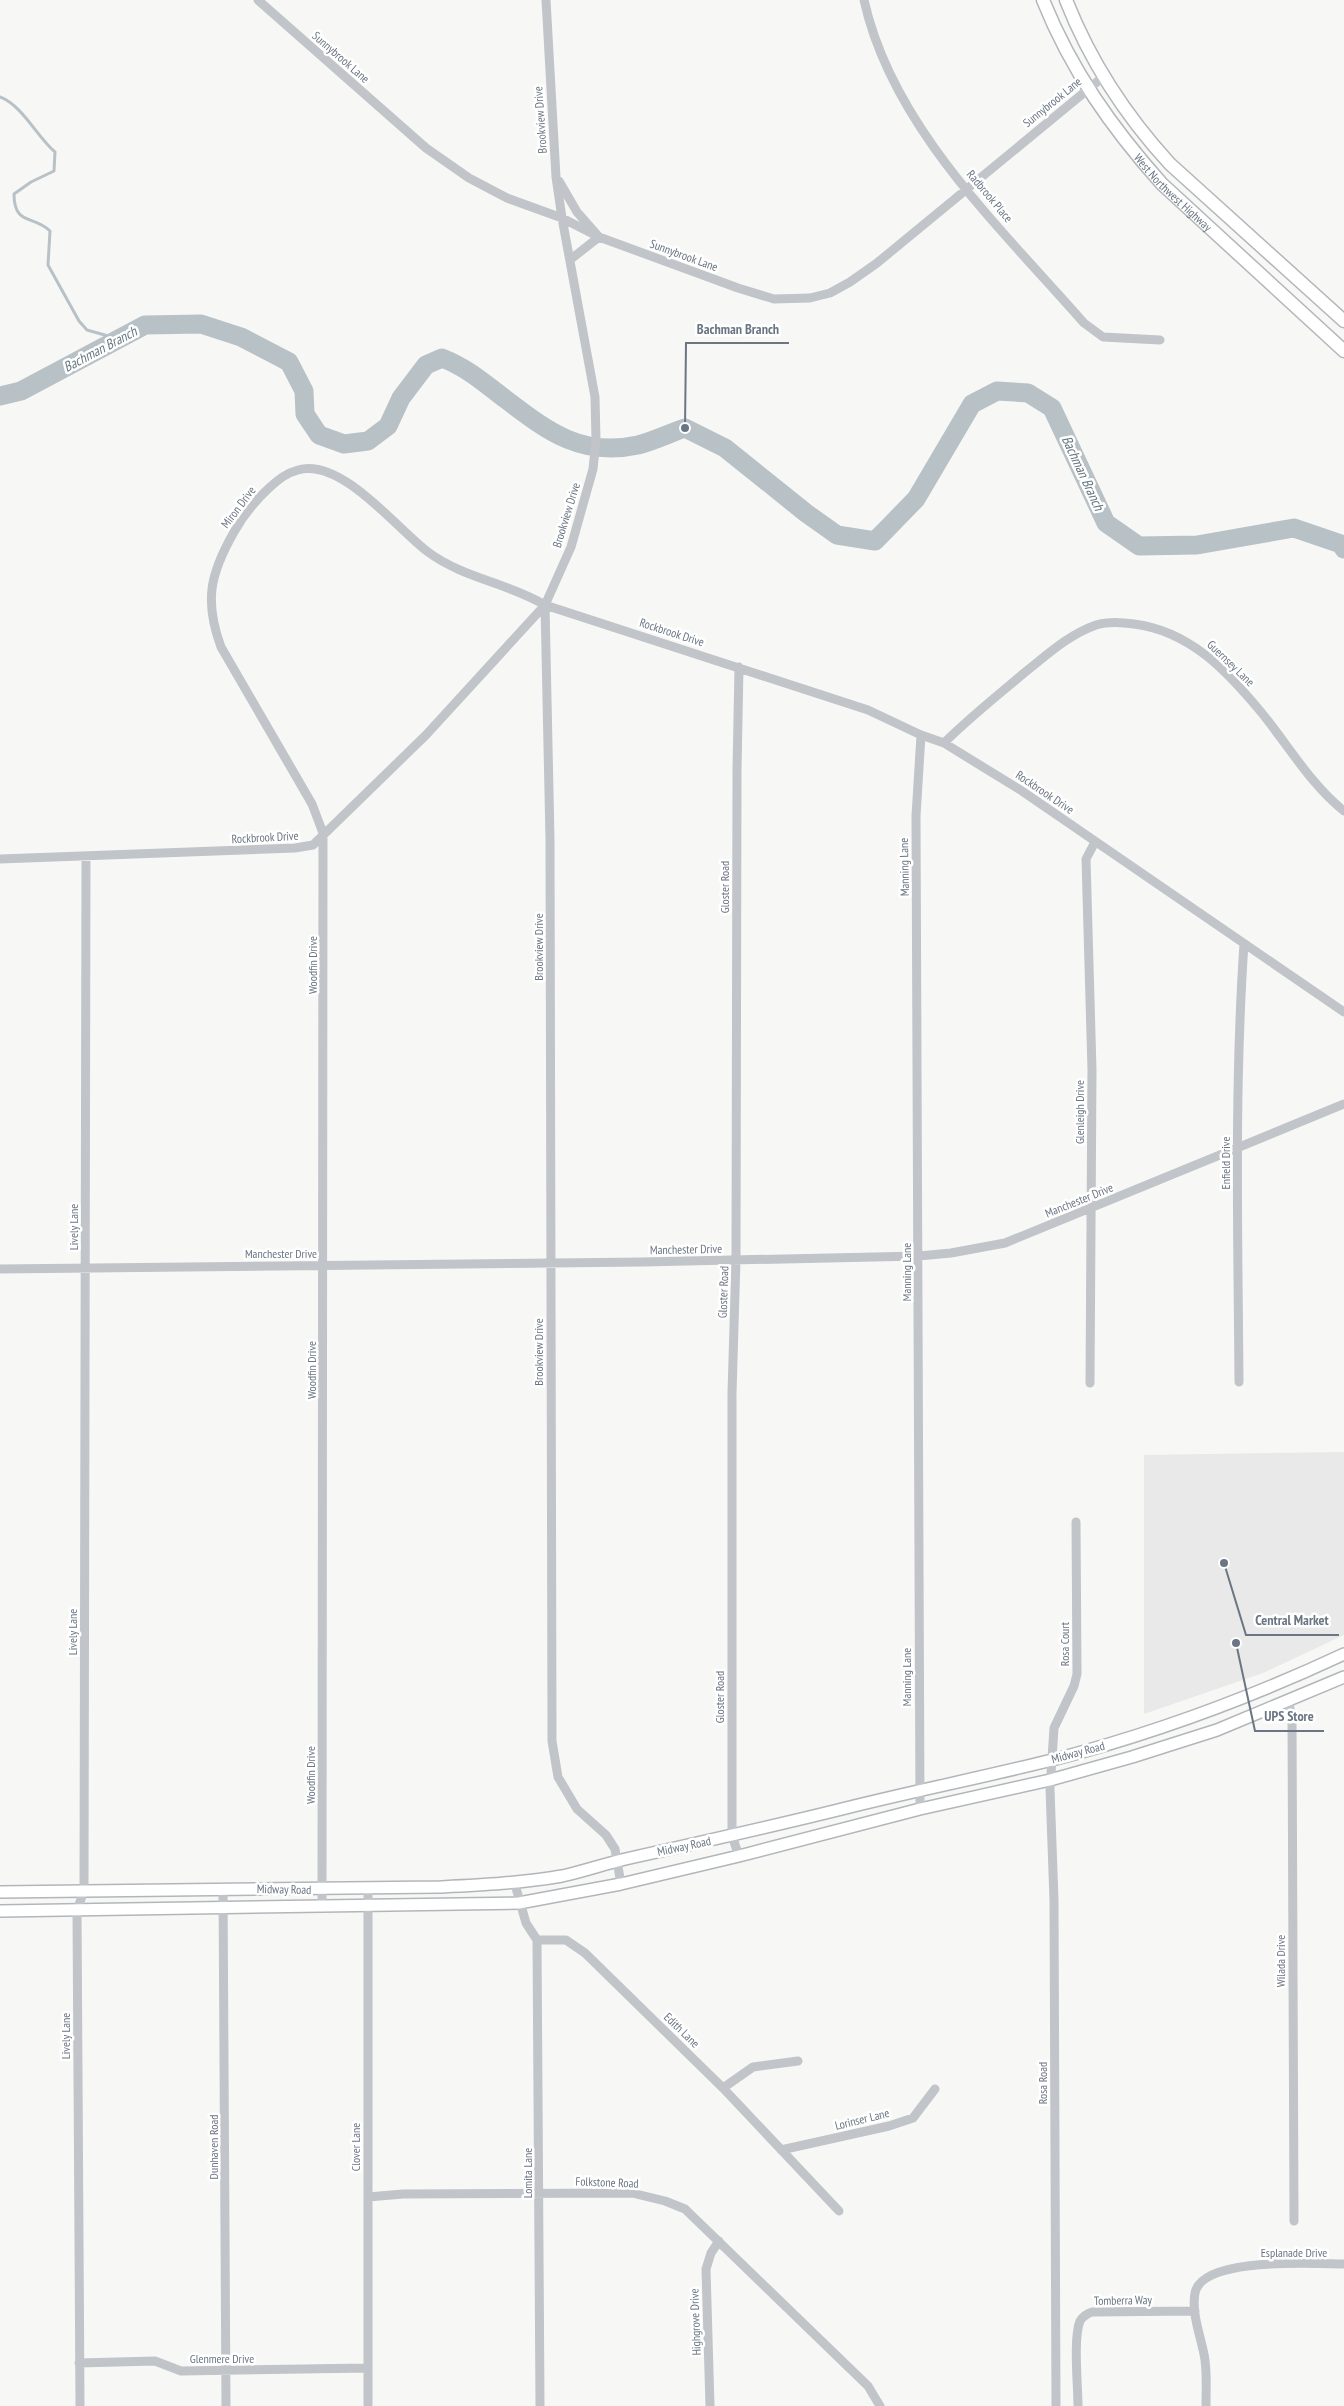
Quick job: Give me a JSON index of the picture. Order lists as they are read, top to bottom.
{
  "streets": {
    "main road": ["West Northwest Highway", "Midway Road"],
    "street": [
      "Sunnybrook Lane",
      "Brookview Drive",
      "Radbrook Place",
      "Miron Drive",
      "Rockbrook Drive",
      "Guernsey Lane",
      "Manning Lane",
      "Gloster Road",
      "Woodfin Drive",
      "Glenleigh Drive",
      "Enfield Drive",
      "Manchester Drive",
      "Lively Lane",
      "Rosa Court",
      "Wilada Drive",
      "Edith Lane",
      "Rosa Road",
      "Lorinser Lane",
      "Dunhaven Road",
      "Clover Lane",
      "Lomita Lane",
      "Folkstone Road",
      "Esplanade Drive",
      "Tomberra Way",
      "Highgrove Drive",
      "Glenmere Drive"
    ]
  },
  "crossings": [
    ["Sunnybrook Lane", "Brookview Drive"],
    ["Sunnybrook Lane", "West Northwest Highway"],
    ["Sunnybrook Lane", "Radbrook Place"],
    ["Brookview Drive", "Miron Drive"],
    ["Brookview Drive", "Rockbrook Drive"],
    ["Brookview Drive", "Manchester Drive"],
    ["Brookview Drive", "Midway Road"],
    ["Miron Drive", "Rockbrook Drive"],
    ["Miron Drive", "Woodfin Drive"],
    ["Rockbrook Drive", "Guernsey Lane"],
    ["Rockbrook Drive", "Manning Lane"],
    ["Rockbrook Drive", "Gloster Road"],
    ["Rockbrook Drive", "Woodfin Drive"],
    ["Rockbrook Drive", "Glenleigh Drive"],
    ["Rockbrook Drive", "Enfield Drive"],
    ["Rockbrook Drive", "Lively Lane"],
    ["Manning Lane", "Manchester Drive"],
    ["Manning Lane", "Midway Road"],
    ["Gloster Road", "Manchester Drive"],
    ["Gloster Road", "Midway Road"],
    ["Woodfin Drive", "Manchester Drive"],
    ["Woodfin Drive", "Midway Road"],
    ["Glenleigh Drive", "Manchester Drive"],
    ["Enfield Drive", "Manchester Drive"],
    ["Manchester Drive", "Lively Lane"],
    ["Lively Lane", "Midway Road"],
    ["Lively Lane", "Glenmere Drive"],
    ["Rosa Court", "Midway Road"],
    ["Rosa Court", "Rosa Road"],
    ["Midway Road", "Wilada Drive"],
    ["Midway Road", "Rosa Road"],
    ["Midway Road", "Dunhaven Road"],
    ["Midway Road", "Clover Lane"],
    ["Edith Lane", "Lorinser Lane"],
    ["Edith Lane", "Lomita Lane"],
    ["Dunhaven Road", "Glenmere Drive"],
    ["Clover Lane", "Folkstone Road"],
    ["Clover Lane", "Glenmere Drive"],
    ["Lomita Lane", "Folkstone Road"],
    ["Folkstone Road", "Highgrove Drive"],
    ["Esplanade Drive", "Tomberra Way"]
  ],
  "water": ["Bachman Branch"],
  "places": ["Bachman Branch", "Central Market", "UPS Store"]
}
